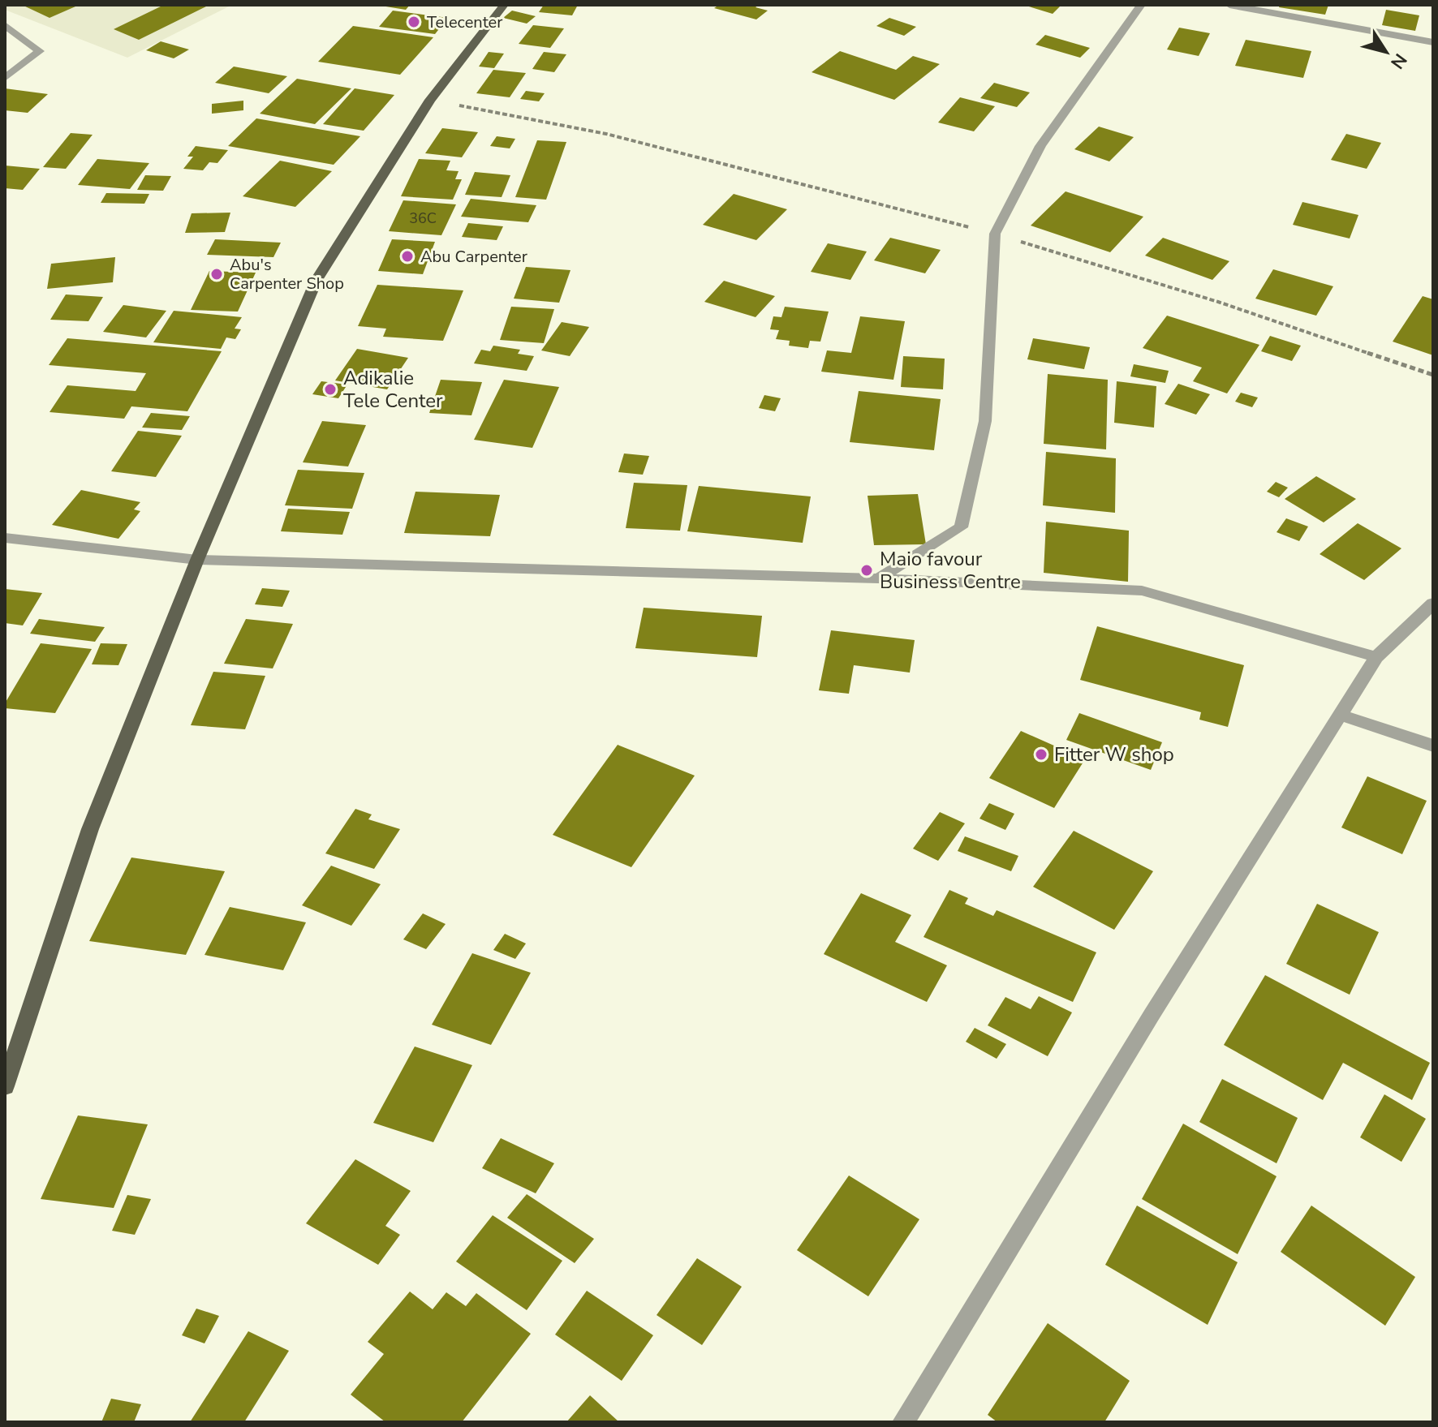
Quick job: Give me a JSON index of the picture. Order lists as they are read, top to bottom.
{
  "places": [
    "Telecenter",
    "Abu Carpenter",
    "Abu's Carpenter Shop",
    "Adikalie Tele Center",
    "Maio favour Business Centre",
    "Fitter W shop"
  ],
  "house_numbers": ["36C"],
  "north": "bottom right"
}
